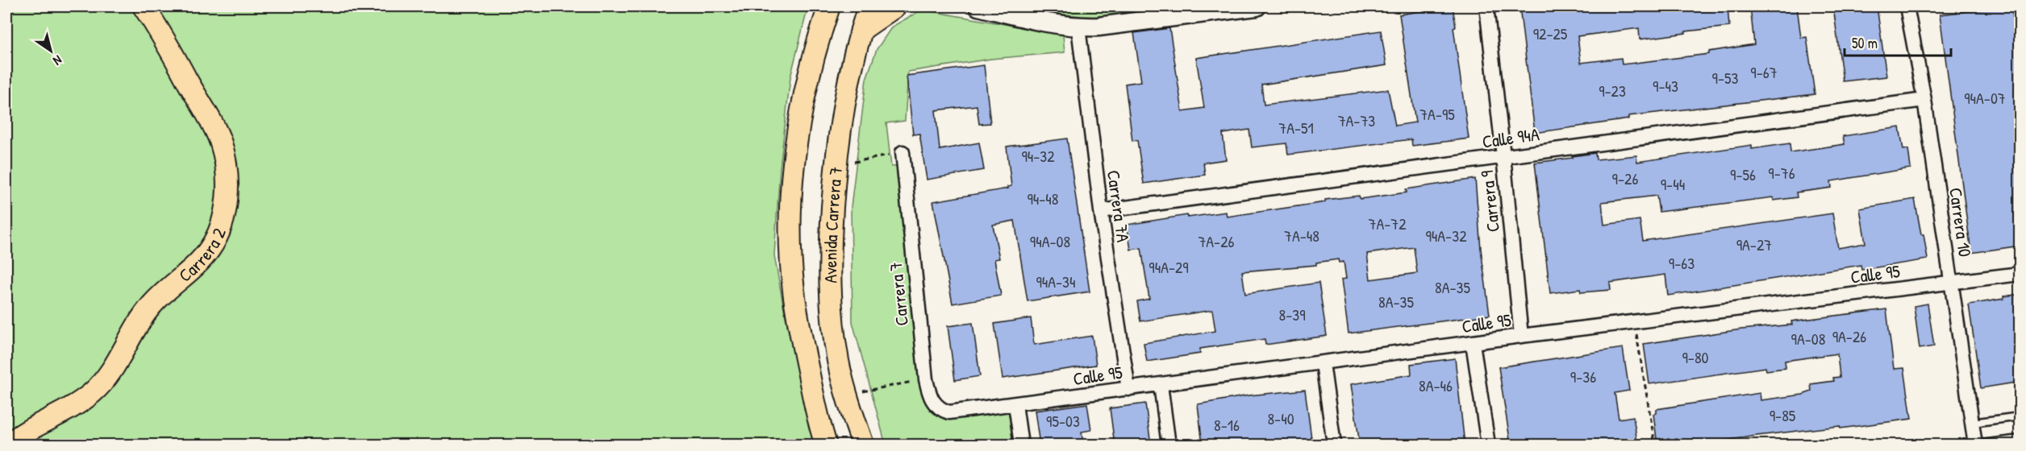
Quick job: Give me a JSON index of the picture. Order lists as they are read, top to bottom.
{
  "streets": {
    "main road": ["Avenida Carrera 7", "Carrera 2"],
    "street": [
      "Calle 94A",
      "Carrera 9",
      "Carrera 7A",
      "Carrera 10",
      "Calle 95",
      "Carrera 7"
    ]
  },
  "crossings": [
    ["Calle 94A", "Carrera 9"],
    ["Calle 94A", "Carrera 7A"],
    ["Calle 94A", "Carrera 10"],
    ["Carrera 9", "Calle 95"],
    ["Carrera 7A", "Calle 95"],
    ["Carrera 10", "Calle 95"],
    ["Calle 95", "Carrera 7"]
  ],
  "house_numbers": [
    "92-25",
    "9-67",
    "9-53",
    "9-43",
    "9-23",
    "94A-07",
    "7A-95",
    "7A-73",
    "7A-51",
    "94-32",
    "9-76",
    "9-56",
    "9-26",
    "9-44",
    "94-48",
    "7A-72",
    "7A-48",
    "94A-32",
    "94A-08",
    "7A-26",
    "9A-27",
    "9-63",
    "94A-29",
    "94A-34",
    "8A-35",
    "8A-35",
    "8-39",
    "9A-26",
    "9A-08",
    "9-80",
    "9-36",
    "8A-46",
    "9-85",
    "8-40",
    "95-03",
    "8-16"
  ],
  "scale_bar": "50 m",
  "north": "bottom right"
}
